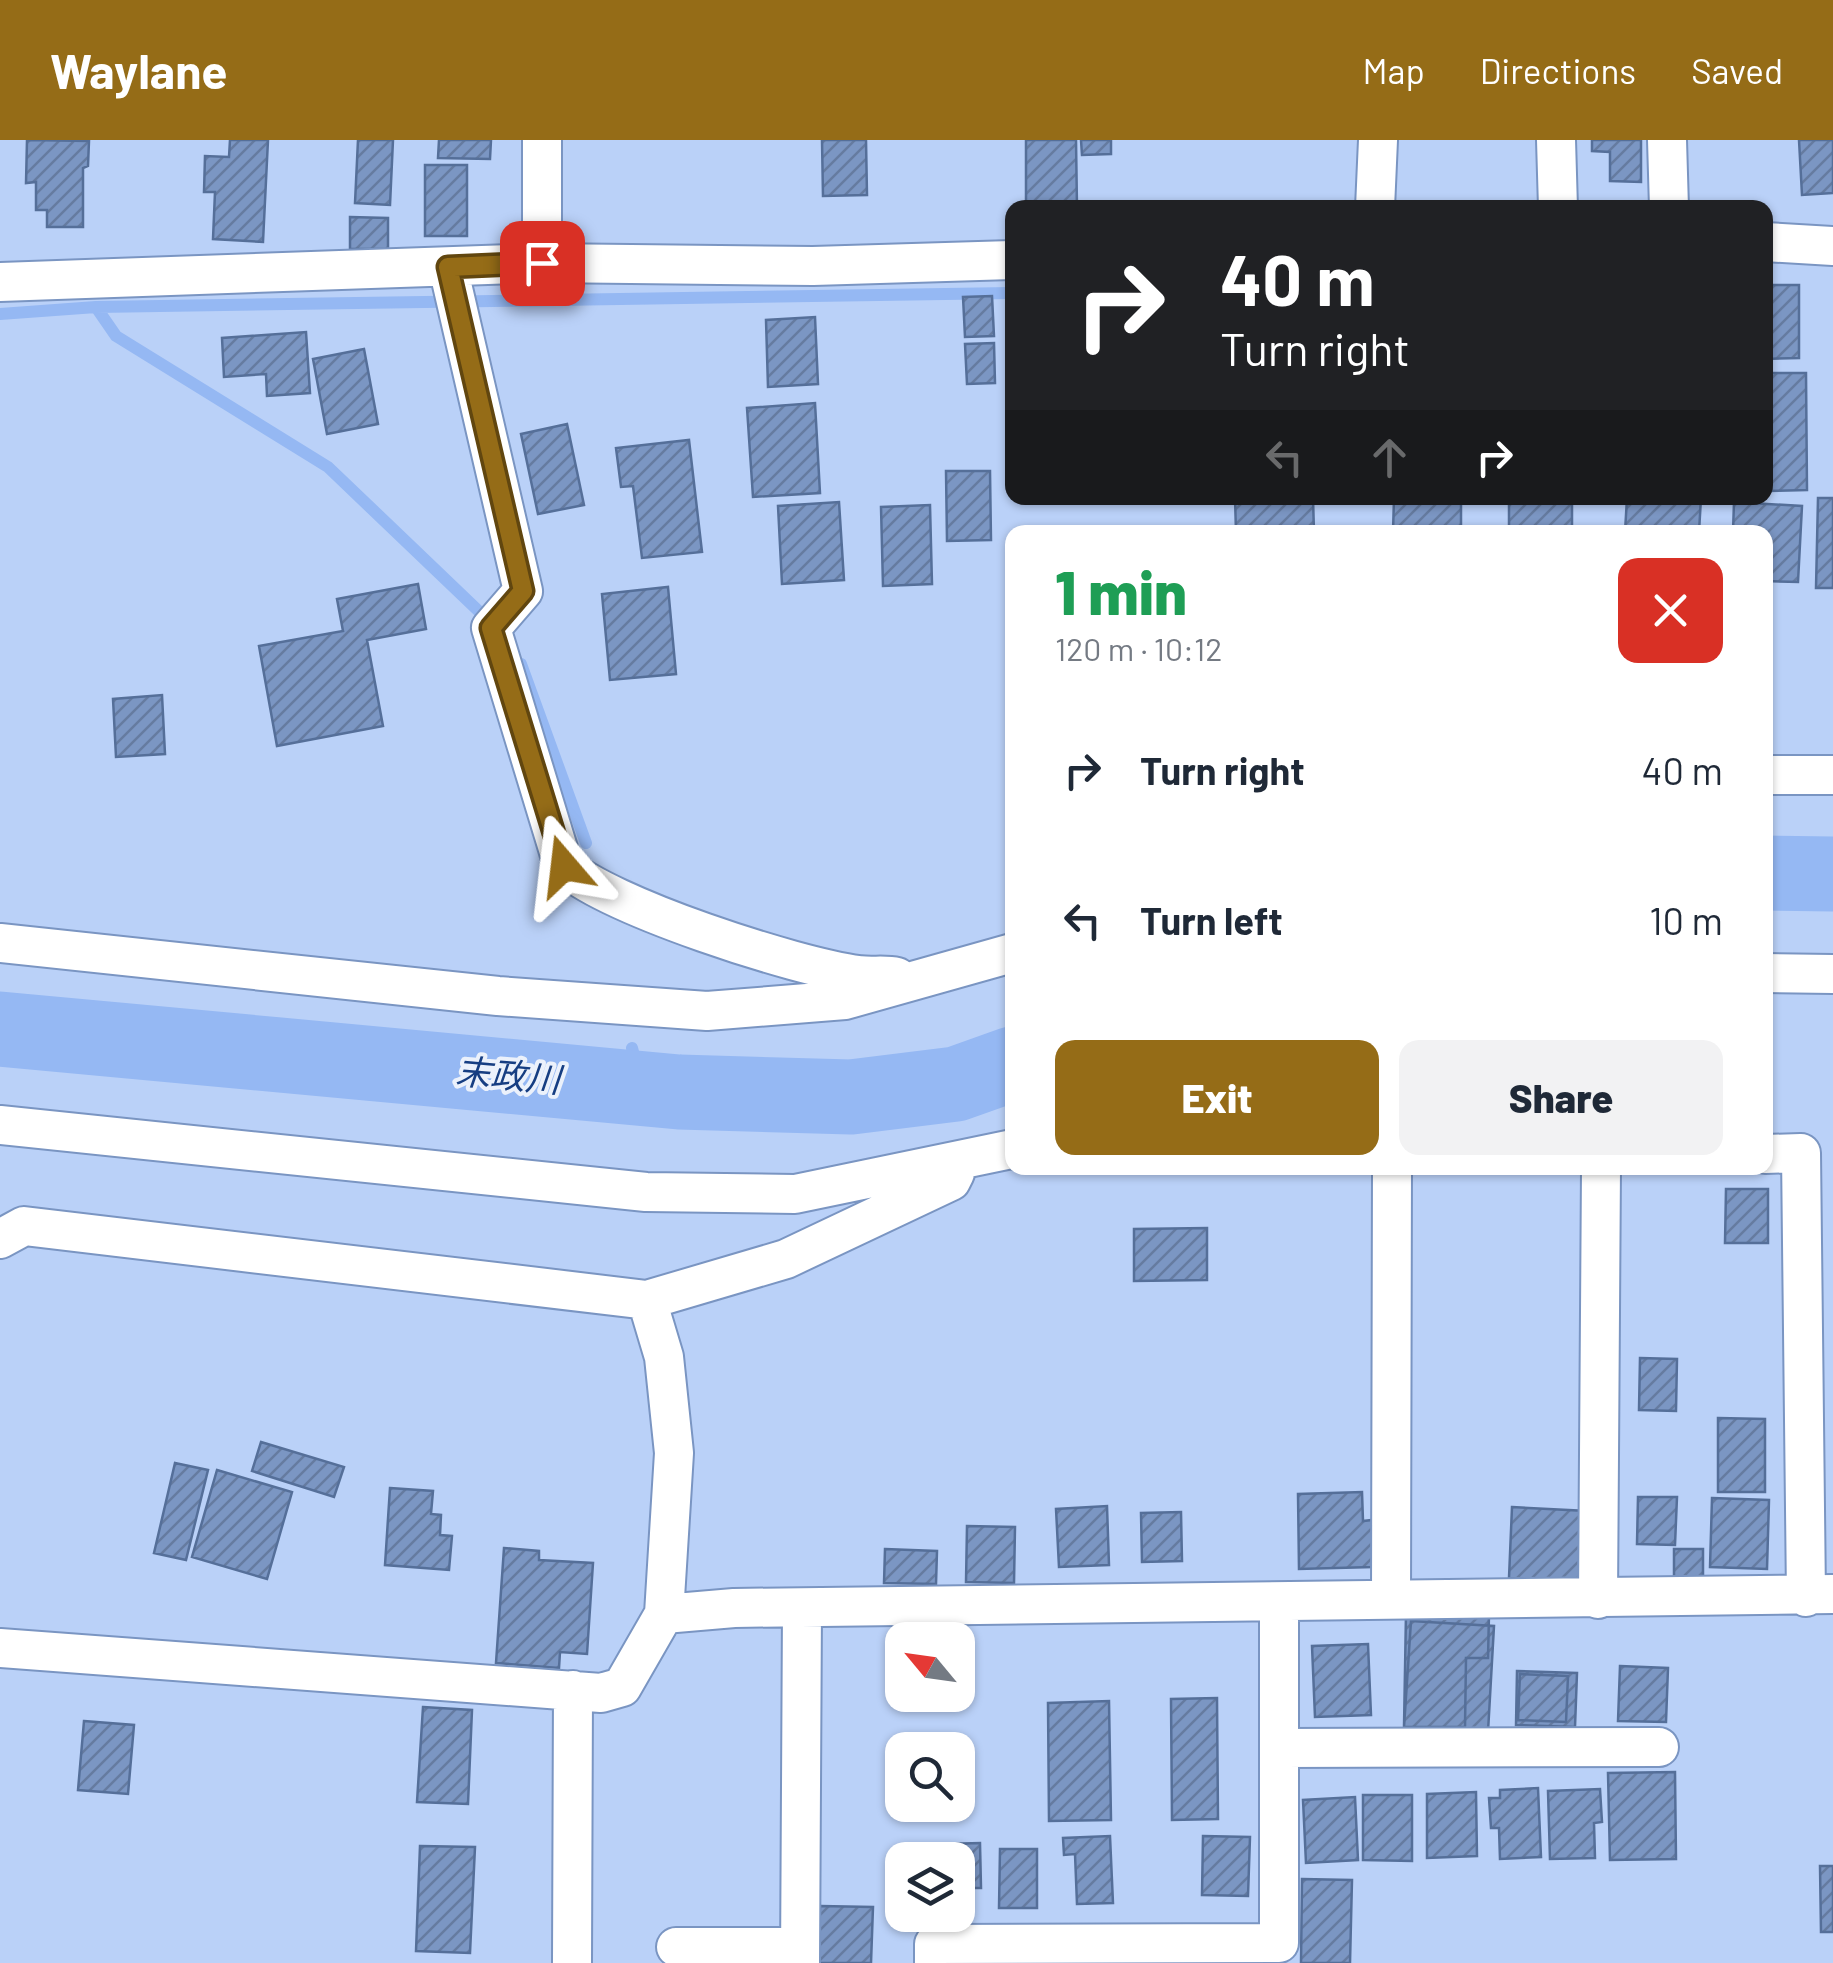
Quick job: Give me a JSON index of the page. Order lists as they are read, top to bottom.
{
  "water": ["末政川"],
  "north": "top left",
  "page": {
    "header": "Waylane",
    "nav": ["Map", "Directions", "Saved"],
    "turn": ["40 m", "Turn right"],
    "heading": ["1 min", "120 m · 10:12"],
    "list": [
      {
        "name": "Turn right",
        "value": "40 m"
      },
      {
        "name": "Turn left",
        "value": "10 m"
      }
    ],
    "buttons": ["Exit", "Share"]
  }
}
